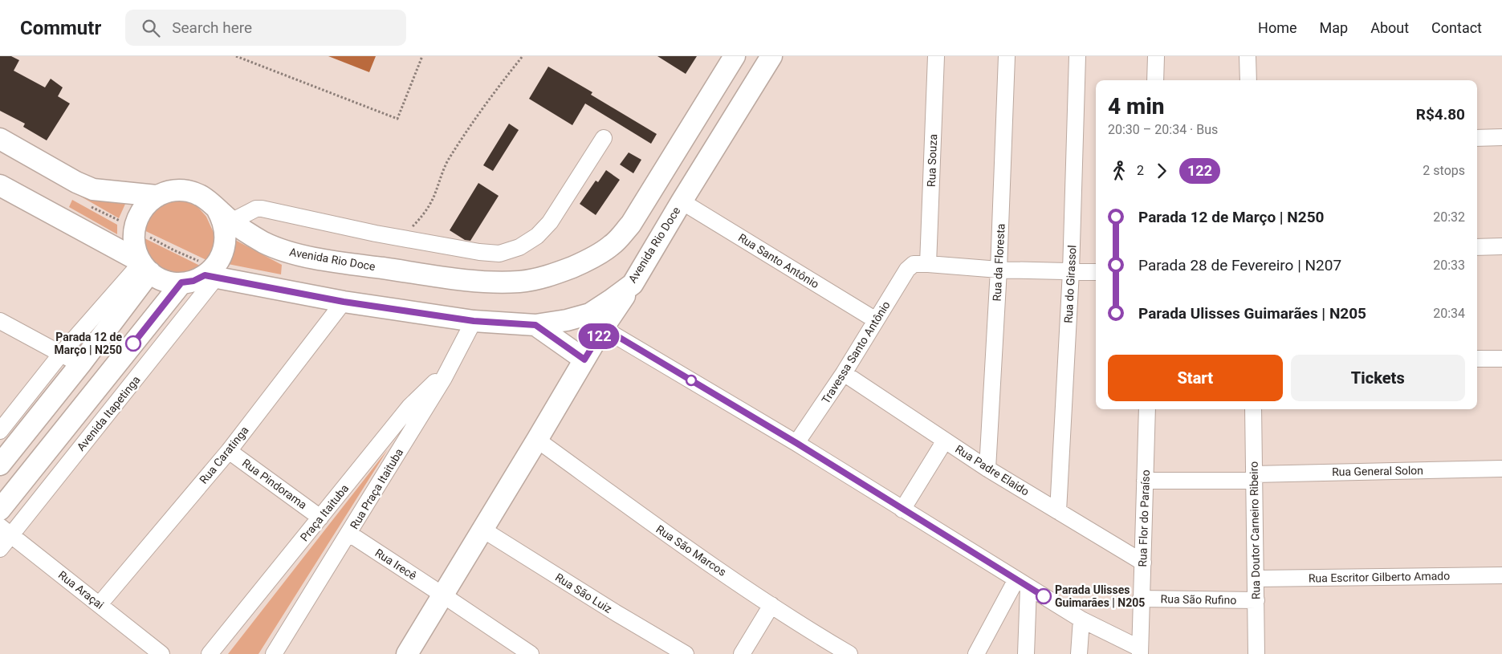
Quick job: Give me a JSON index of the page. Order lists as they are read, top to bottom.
{
  "streets": {
    "main road": ["Avenida Rio Doce"],
    "street": [
      "Rua Souza",
      "Rua Santo Antônio",
      "Rua da Floresta",
      "Rua do Girassol",
      "Travessa Santo Antônio",
      "Avenida Itapetinga",
      "Rua Caratinga",
      "Rua Padre Elaido",
      "Rua General Solon",
      "Rua Pindorama",
      "Rua Praça Itaituba",
      "Praça Itaituba",
      "Rua Flor do Paraíso",
      "Rua Doutor Carneiro Ribeiro",
      "Rua São Marcos",
      "Rua Irecê",
      "Rua Escritor Gilberto Amado",
      "Rua Araçai",
      "Rua São Luiz",
      "Rua São Rufino"
    ]
  },
  "crossings": [
    ["Rua Souza", "Travessa Santo Antônio"],
    ["Avenida Rio Doce", "Rua Santo Antônio"],
    ["Avenida Rio Doce", "Avenida Itapetinga"],
    ["Avenida Rio Doce", "Rua Caratinga"],
    ["Avenida Rio Doce", "Rua Praça Itaituba"],
    ["Rua Santo Antônio", "Travessa Santo Antônio"],
    ["Rua da Floresta", "Rua Padre Elaido"],
    ["Rua do Girassol", "Rua Padre Elaido"],
    ["Travessa Santo Antônio", "Rua Padre Elaido"],
    ["Avenida Itapetinga", "Rua Araçai"],
    ["Rua Caratinga", "Rua Pindorama"],
    ["Rua Caratinga", "Rua Araçai"],
    ["Rua Padre Elaido", "Rua Flor do Paraíso"],
    ["Rua General Solon", "Rua Flor do Paraíso"],
    ["Rua General Solon", "Rua Doutor Carneiro Ribeiro"],
    ["Rua Pindorama", "Praça Itaituba"],
    ["Rua Praça Itaituba", "Praça Itaituba"],
    ["Rua Praça Itaituba", "Rua Irecê"],
    ["Rua Flor do Paraíso", "Rua São Rufino"],
    ["Rua Doutor Carneiro Ribeiro", "Rua Escritor Gilberto Amado"],
    ["Rua Doutor Carneiro Ribeiro", "Rua São Rufino"]
  ],
  "places": ["Parada 12 de Março | N250", "Parada Ulisses Guimarães | N205"],
  "lines": ["bus line 122"],
  "page": {
    "header": "Commutr",
    "search": "Search here",
    "nav": [
      "Home",
      "Map",
      "About",
      "Contact"
    ],
    "on_map": "122",
    "heading": ["4 min", "20:30 – 20:34 · Bus", "R$4.80"],
    "legs": ["2", "122", "2 stops"],
    "list": [
      {
        "name": "Parada 12 de Março | N250",
        "value": "20:32"
      },
      {
        "name": "Parada 28 de Fevereiro | N207",
        "value": "20:33"
      },
      {
        "name": "Parada Ulisses Guimarães | N205",
        "value": "20:34"
      }
    ],
    "buttons": ["Start", "Tickets"]
  }
}
